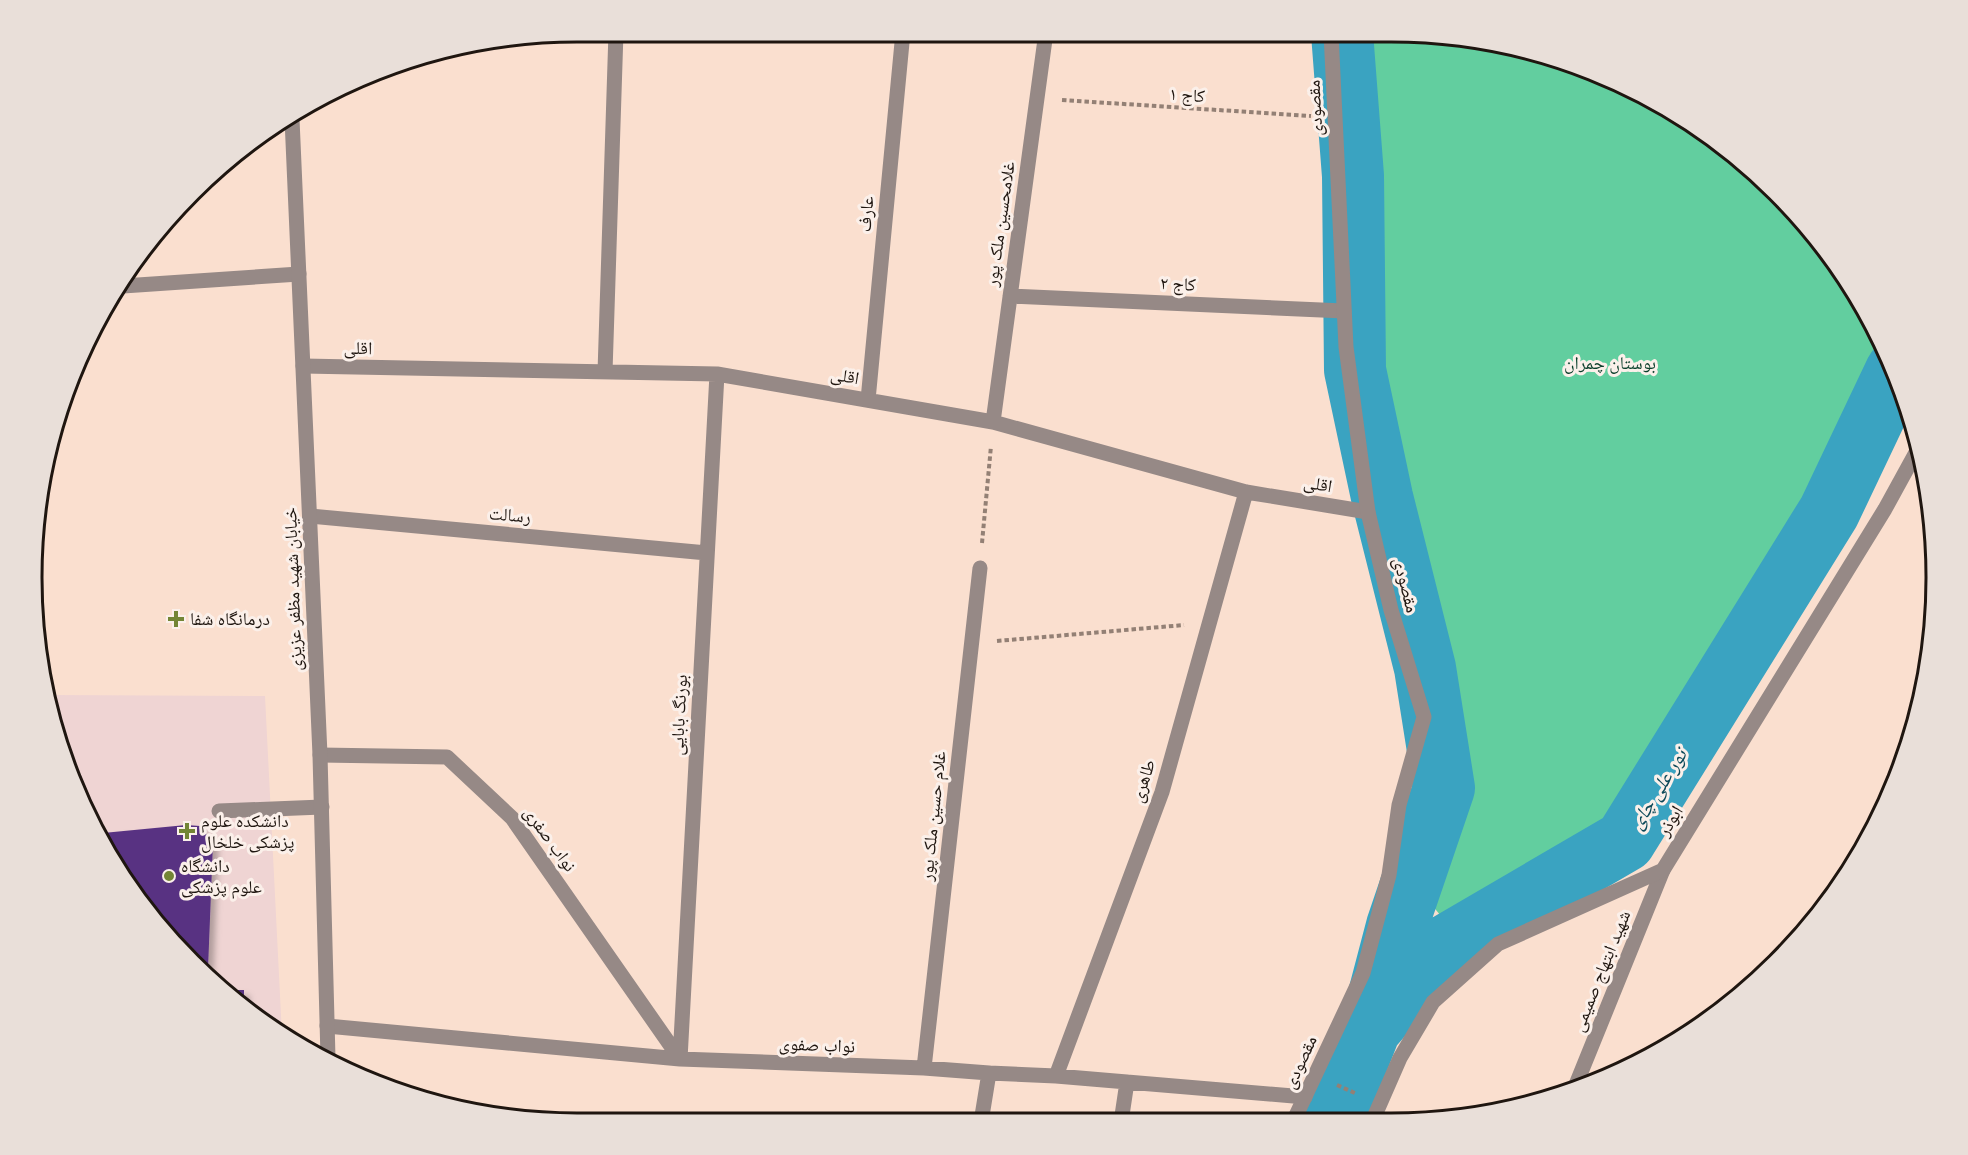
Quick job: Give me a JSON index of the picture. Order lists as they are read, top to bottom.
{
  "streets": {
    "street": [
      "مقصودی",
      "عارف",
      "غلامحسین ملک پور",
      "کاج ۲",
      "اقلی",
      "رسالت",
      "خیابان شهید مظفر عزیزی",
      "بورنگ بابایی",
      "طاهری",
      "غلام حسین ملک پور",
      "ابوذر",
      "نواب صفری",
      "شهید ابتهاج صمیمی",
      "نواب صفوی"
    ],
    "path": ["کاج ۱"]
  },
  "crossings": [
    ["کاج ۱", "مقصودی"],
    ["کاج ۱", "غلامحسین ملک پور"],
    ["مقصودی", "کاج ۲"],
    ["مقصودی", "اقلی"],
    ["مقصودی", "نواب صفوی"],
    ["عارف", "اقلی"],
    ["غلامحسین ملک پور", "کاج ۲"],
    ["غلامحسین ملک پور", "اقلی"],
    ["اقلی", "خیابان شهید مظفر عزیزی"],
    ["اقلی", "بورنگ بابایی"],
    ["اقلی", "طاهری"],
    ["رسالت", "خیابان شهید مظفر عزیزی"],
    ["رسالت", "بورنگ بابایی"],
    ["خیابان شهید مظفر عزیزی", "نواب صفری"],
    ["خیابان شهید مظفر عزیزی", "نواب صفوی"],
    ["بورنگ بابایی", "نواب صفری"],
    ["بورنگ بابایی", "نواب صفوی"],
    ["طاهری", "نواب صفوی"],
    ["غلام حسین ملک پور", "نواب صفوی"],
    ["ابوذر", "شهید ابتهاج صمیمی"],
    ["نواب صفری", "نواب صفوی"]
  ],
  "water": ["نور علی چای"],
  "parks": ["بوستان چمران"],
  "places": {
    "health": ["درمانگاه شفا", "دانشکده علوم پزشکی خلخال"],
    "other": ["دانشگاه علوم پزشکی"]
  }
}
